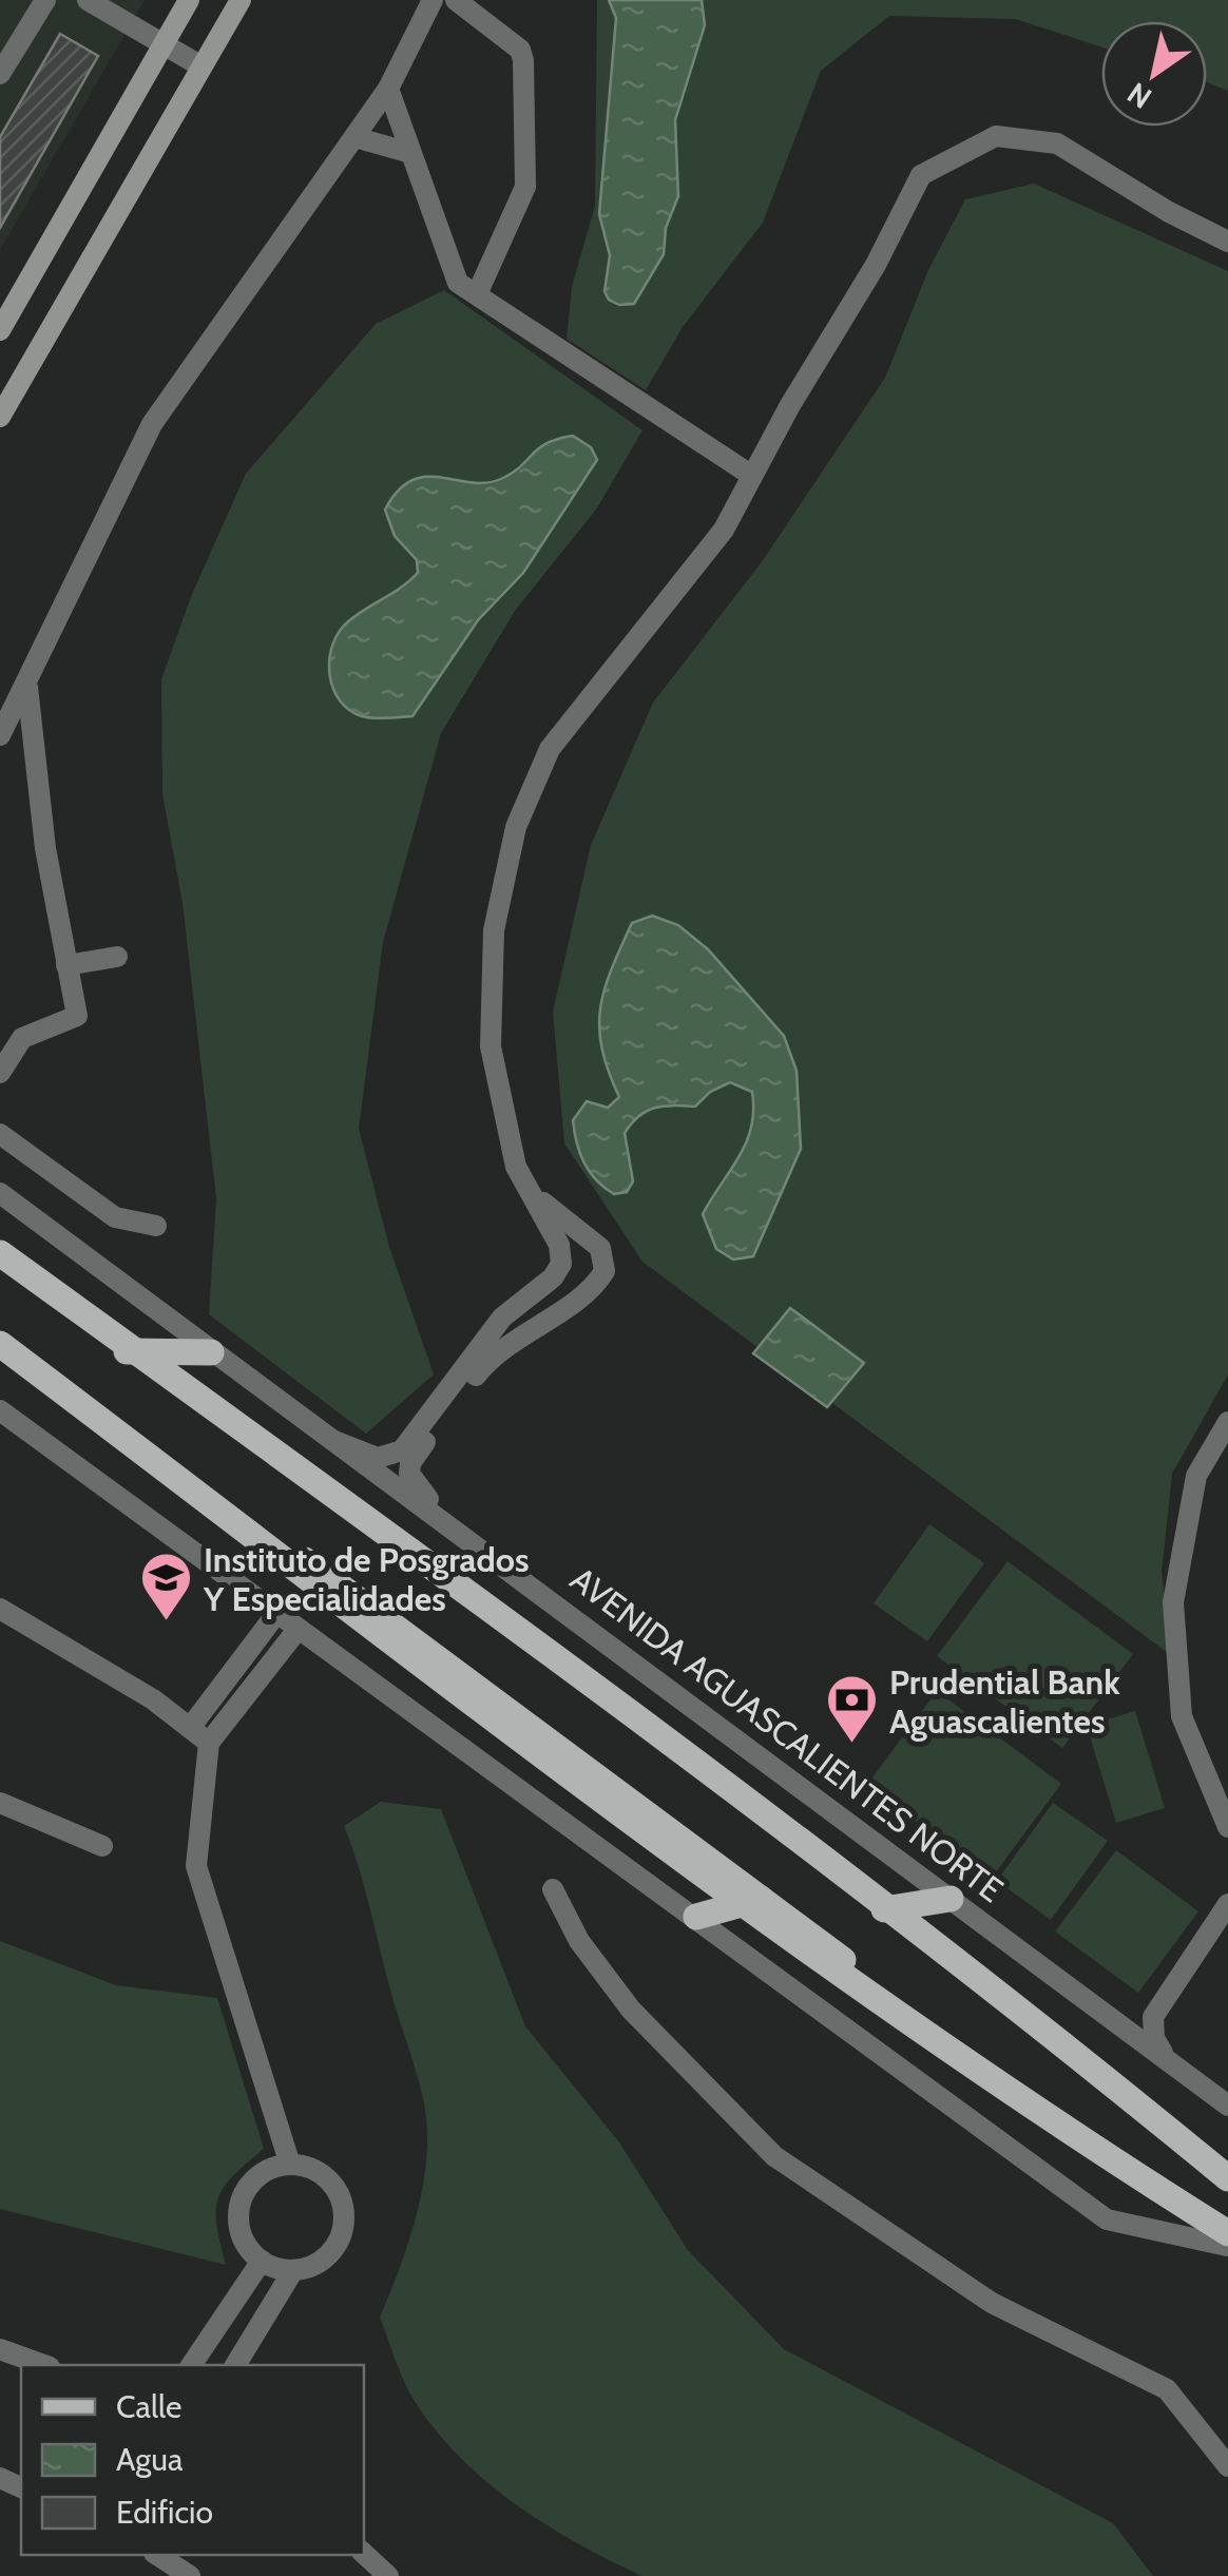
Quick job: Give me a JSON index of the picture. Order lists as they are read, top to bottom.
{
  "streets": {
    "street": ["AVENIDA AGUASCALIENTES NORTE"]
  },
  "places": {
    "school or university": ["Instituto de Posgrados Y Especialidades"],
    "bank": ["Prudential Bank Aguascalientes"]
  },
  "legend": ["Calle", "Agua", "Edificio"],
  "north": "bottom left"
}
